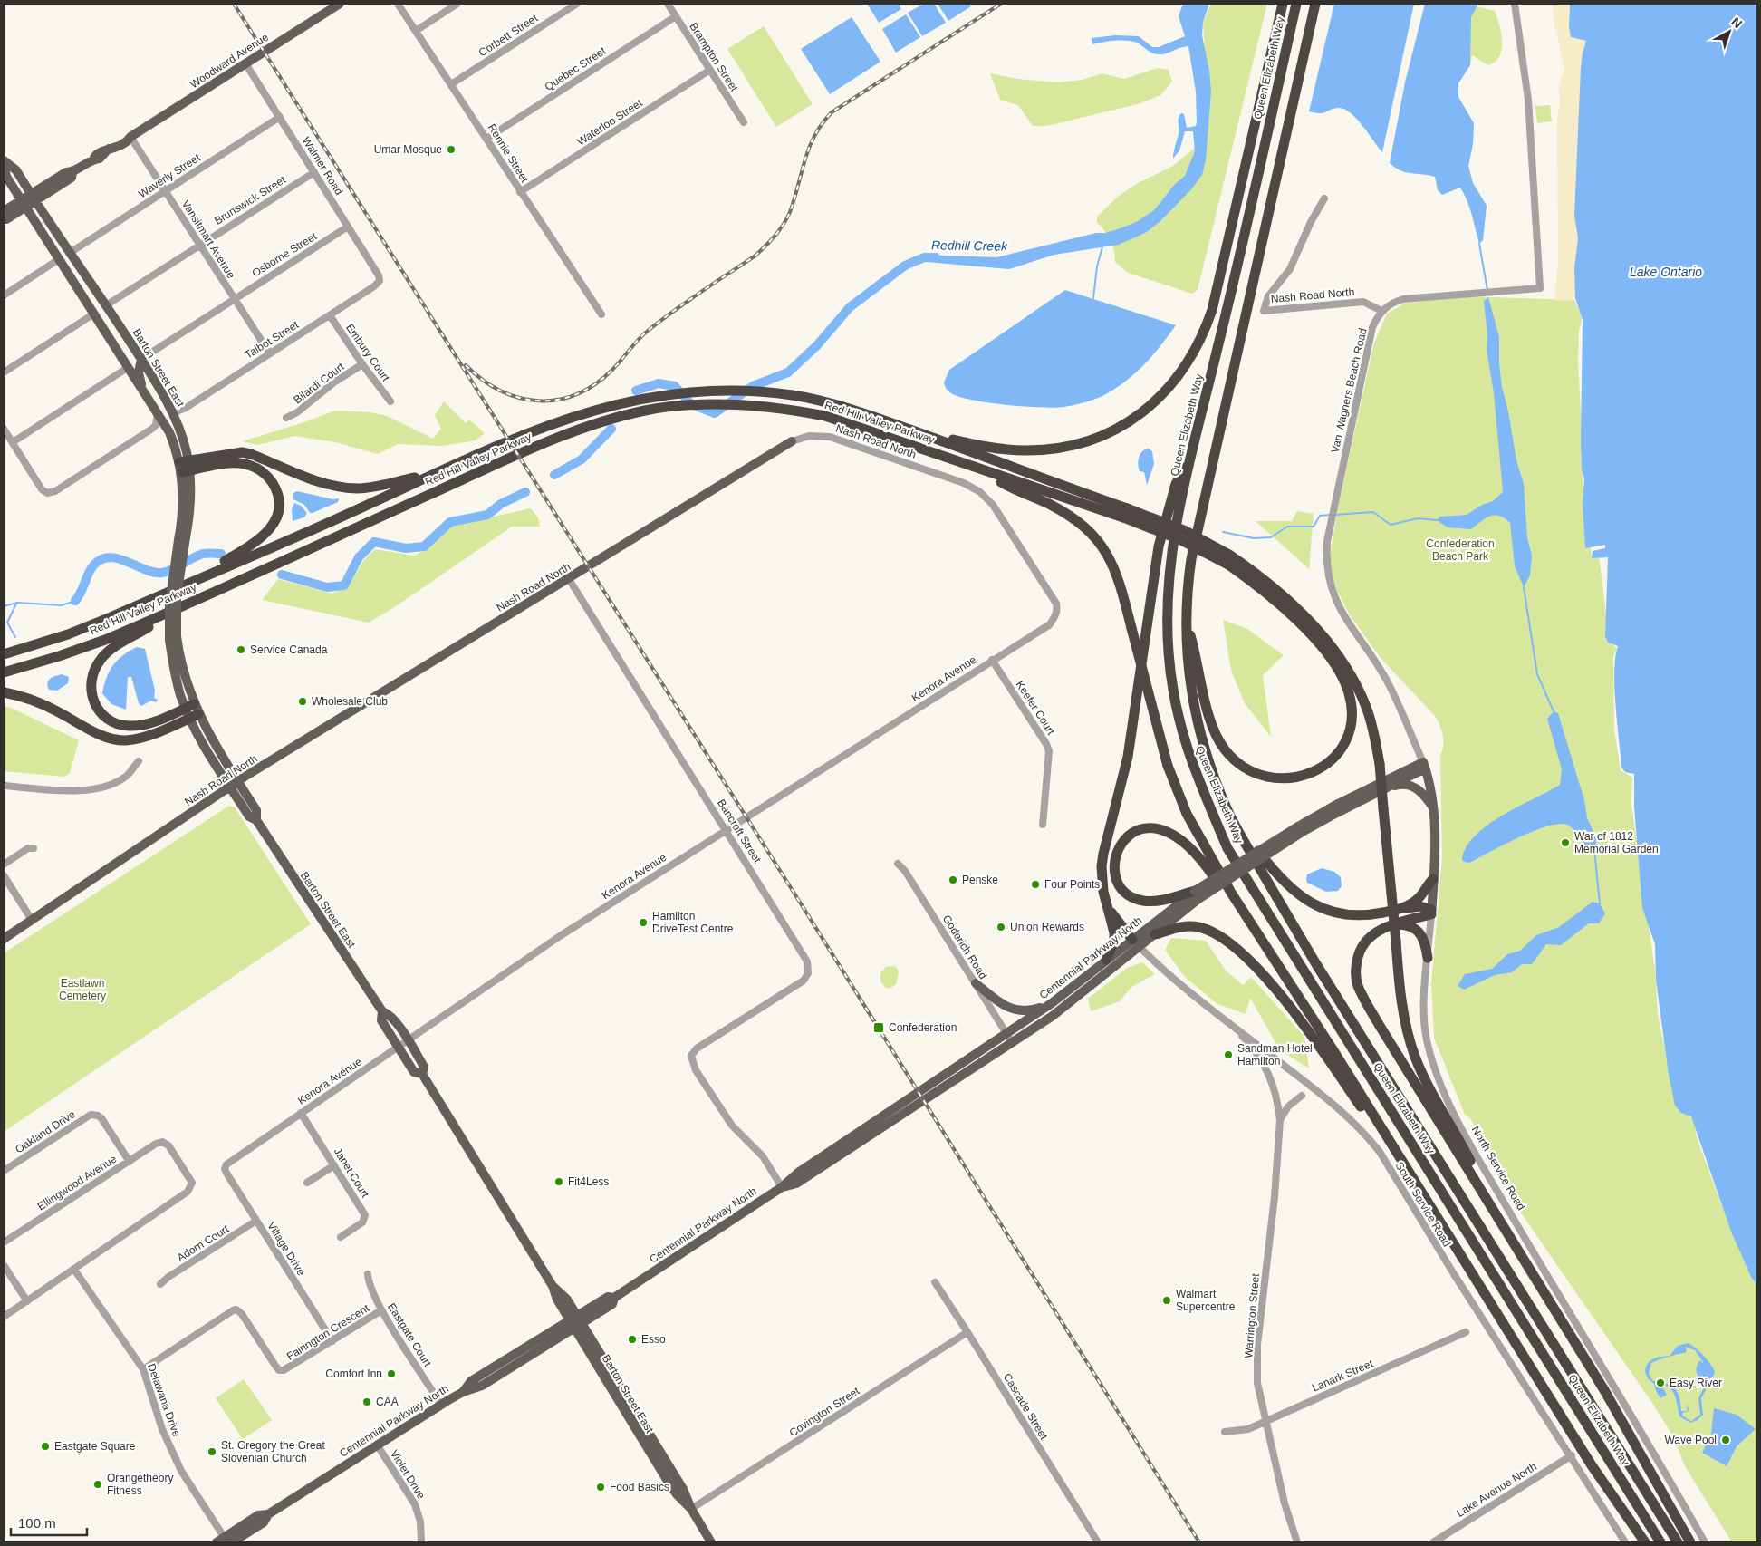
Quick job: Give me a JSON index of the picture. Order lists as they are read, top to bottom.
{
  "streets": {
    "highway": ["Queen Elizabeth Way", "Red Hill Valley Parkway"],
    "main road": [
      "Woodward Avenue",
      "Nash Road North",
      "Barton Street East",
      "Centennial Parkway North",
      "North Service Road"
    ],
    "street": [
      "Corbett Street",
      "Brampton Street",
      "Quebec Street",
      "Waterloo Street",
      "Rennie Street",
      "Walmer Road",
      "Waverly Street",
      "Brunswick Street",
      "Vansitmart Avenue",
      "Osborne Street",
      "Talbot Street",
      "Embury Court",
      "Bilardi Court",
      "Van Wagners Beach Road",
      "Kenora Avenue",
      "Keefer Court",
      "Bancroft Street",
      "Goderich Road",
      "Oakland Drive",
      "Janet Court",
      "Ellingwood Avenue",
      "South Service Road",
      "Adorn Court",
      "Village Drive",
      "Warrington Street",
      "Fairington Crescent",
      "Eastgate Court",
      "Lanark Street",
      "Delawana Drive",
      "Cascade Street",
      "Covington Street",
      "Violet Drive",
      "Lake Avenue North"
    ]
  },
  "crossings": [
    ["Corbett Street", "Rennie Street"],
    ["Brampton Street", "Quebec Street"],
    ["Brampton Street", "Waterloo Street"],
    ["Woodward Avenue", "Walmer Road"],
    ["Woodward Avenue", "Vansitmart Avenue"],
    ["Woodward Avenue", "Barton Street East"],
    ["Quebec Street", "Rennie Street"],
    ["Waterloo Street", "Rennie Street"],
    ["Walmer Road", "Waverly Street"],
    ["Walmer Road", "Brunswick Street"],
    ["Walmer Road", "Osborne Street"],
    ["Walmer Road", "Talbot Street"],
    ["Waverly Street", "Vansitmart Avenue"],
    ["Waverly Street", "Barton Street East"],
    ["Brunswick Street", "Vansitmart Avenue"],
    ["Brunswick Street", "Barton Street East"],
    ["Vansitmart Avenue", "Osborne Street"],
    ["Vansitmart Avenue", "Talbot Street"],
    ["Osborne Street", "Barton Street East"],
    ["Nash Road North", "Barton Street East"],
    ["Nash Road North", "Van Wagners Beach Road"],
    ["Nash Road North", "Kenora Avenue"],
    ["Nash Road North", "Bancroft Street"],
    ["Talbot Street", "Embury Court"],
    ["Talbot Street", "Barton Street East"],
    ["Embury Court", "Bilardi Court"],
    ["Barton Street East", "Kenora Avenue"],
    ["Barton Street East", "Centennial Parkway North"],
    ["Barton Street East", "Covington Street"],
    ["Van Wagners Beach Road", "Centennial Parkway North"],
    ["Van Wagners Beach Road", "North Service Road"],
    ["Kenora Avenue", "Keefer Court"],
    ["Kenora Avenue", "Bancroft Street"],
    ["Kenora Avenue", "Janet Court"],
    ["Kenora Avenue", "Village Drive"],
    ["Bancroft Street", "Centennial Parkway North"],
    ["Goderich Road", "Centennial Parkway North"],
    ["Centennial Parkway North", "North Service Road"],
    ["Centennial Parkway North", "South Service Road"],
    ["Centennial Parkway North", "Eastgate Court"],
    ["Centennial Parkway North", "Delawana Drive"],
    ["Centennial Parkway North", "Violet Drive"],
    ["Oakland Drive", "Ellingwood Avenue"],
    ["Ellingwood Avenue", "Delawana Drive"],
    ["South Service Road", "Warrington Street"],
    ["South Service Road", "Lake Avenue North"],
    ["Adorn Court", "Village Drive"],
    ["Village Drive", "Fairington Crescent"],
    ["Warrington Street", "Lanark Street"],
    ["Fairington Crescent", "Eastgate Court"],
    ["Fairington Crescent", "Delawana Drive"],
    ["Cascade Street", "Covington Street"]
  ],
  "water": ["Redhill Creek", "Lake Ontario"],
  "parks": ["Confederation Beach Park", "Eastlawn Cemetery"],
  "places": {
    "other": [
      "Umar Mosque",
      "Service Canada",
      "Wholesale Club",
      "War of 1812 Memorial Garden",
      "Penske",
      "Four Points",
      "Hamilton DriveTest Centre",
      "Union Rewards",
      "Sandman Hotel Hamilton",
      "Fit4Less",
      "Walmart Supercentre",
      "Esso",
      "Comfort Inn",
      "Easy River",
      "CAA",
      "Wave Pool",
      "Eastgate Square",
      "St. Gregory the Great Slovenian Church",
      "Orangetheory Fitness",
      "Food Basics"
    ],
    "transit": ["Confederation"]
  },
  "scale_bar": "100 m",
  "north": "top right"
}
